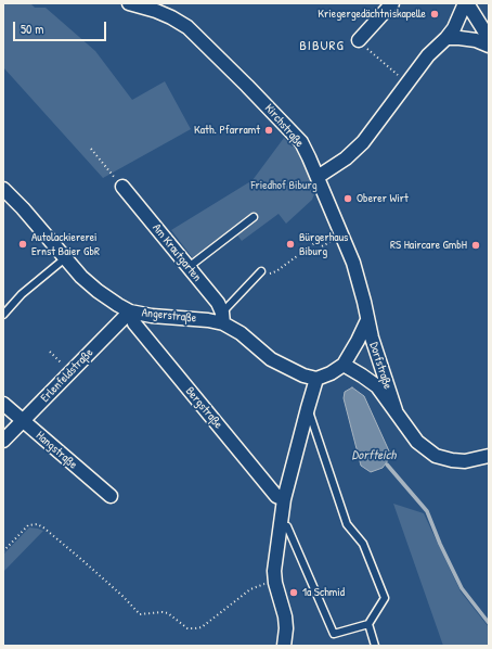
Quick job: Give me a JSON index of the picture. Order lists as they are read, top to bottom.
{
  "streets": {
    "street": [
      "Kirchstraße",
      "Am Krautgarten",
      "Angerstraße",
      "Dorfstraße",
      "Erlenfeldstraße",
      "Bergstraße",
      "Hangstraße"
    ]
  },
  "crossings": [
    ["Kirchstraße", "Dorfstraße"],
    ["Am Krautgarten", "Angerstraße"],
    ["Angerstraße", "Dorfstraße"],
    ["Angerstraße", "Erlenfeldstraße"],
    ["Angerstraße", "Bergstraße"],
    ["Erlenfeldstraße", "Bergstraße"],
    ["Erlenfeldstraße", "Hangstraße"]
  ],
  "districts": ["BIBURG"],
  "water": ["Dorfteich"],
  "parks": ["Friedhof Biburg"],
  "places": [
    "Kriegergedächtniskapelle",
    "Kath. Pfarramt",
    "Oberer Wirt",
    "Autolackiererei Ernst Baier GbR",
    "Bürgerhaus Biburg",
    "RS Haircare GmbH",
    "1a Schmid"
  ],
  "scale_bar": "50 m"
}
